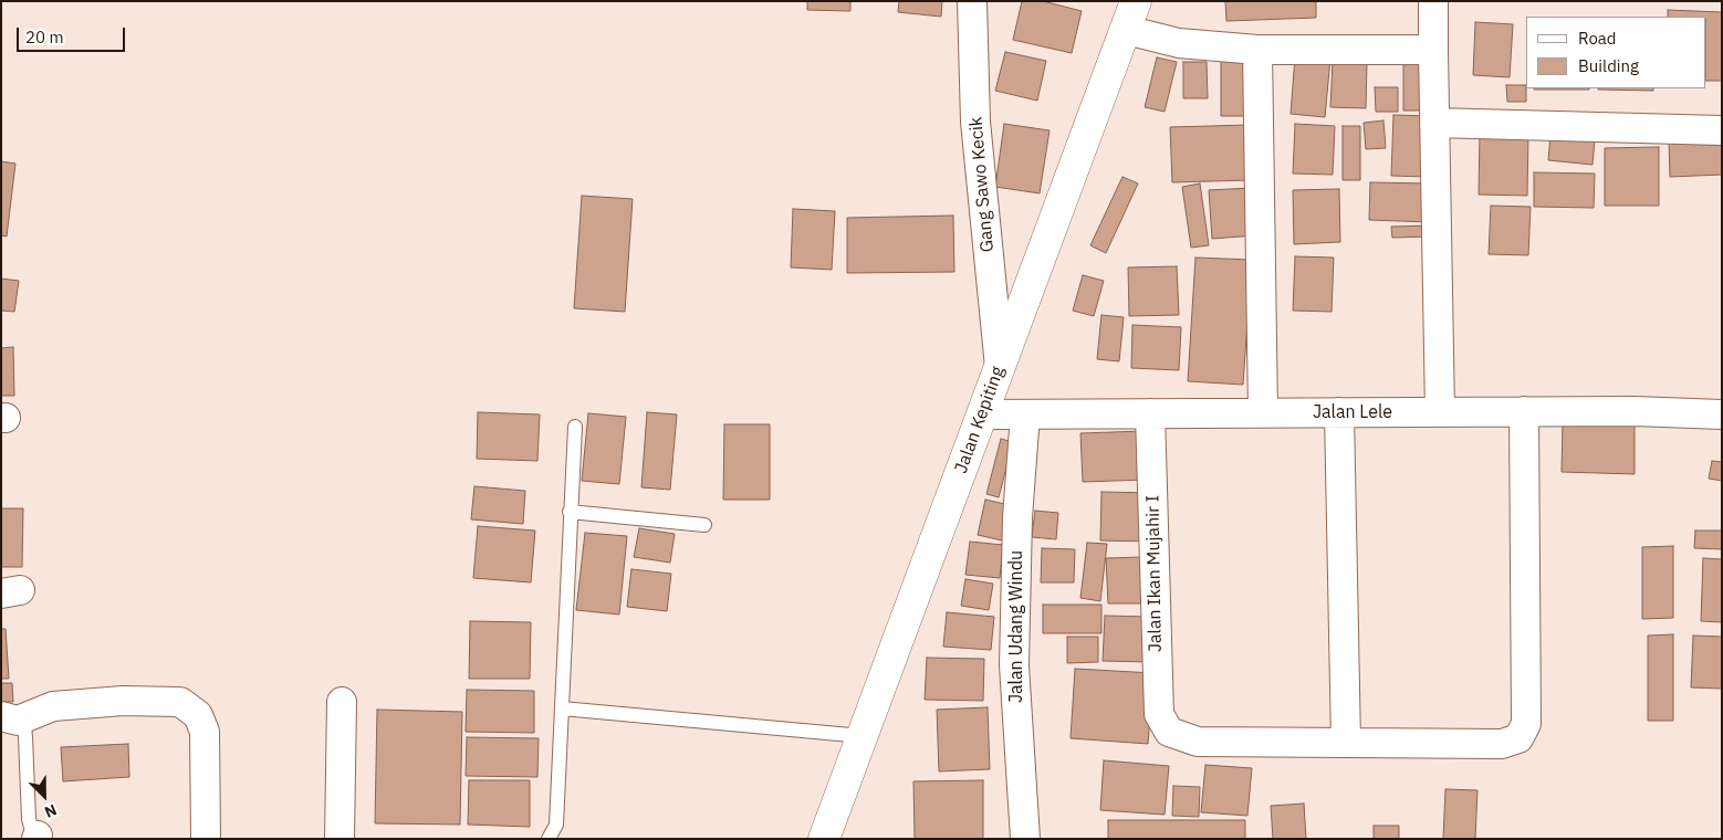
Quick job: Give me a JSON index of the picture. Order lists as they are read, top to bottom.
{
  "streets": {
    "main road": ["Jalan Kepiting"],
    "street": [
      "Gang Sawo Kecik",
      "Jalan Lele",
      "Jalan Ikan Mujahir I",
      "Jalan Udang Windu"
    ]
  },
  "crossings": [
    ["Gang Sawo Kecik", "Jalan Kepiting"],
    ["Jalan Lele", "Jalan Kepiting"],
    ["Jalan Lele", "Jalan Ikan Mujahir I"],
    ["Jalan Lele", "Jalan Udang Windu"]
  ],
  "legend": ["Road", "Building"],
  "scale_bar": "20 m",
  "north": "bottom right"
}
